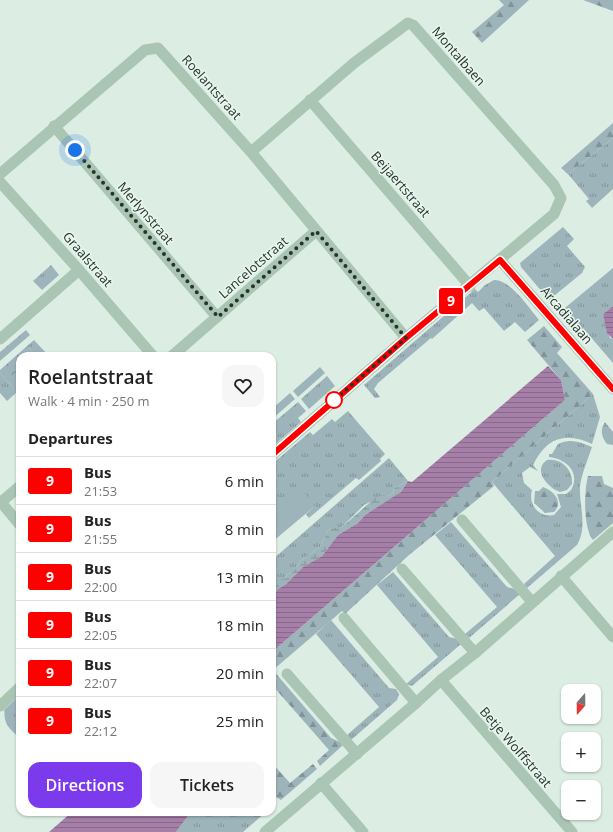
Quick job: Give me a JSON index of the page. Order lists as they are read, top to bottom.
{
  "streets": {
    "street": [
      "Montalbaen",
      "Roelantstraat",
      "Beijaertstraat",
      "Merlynstraat",
      "Graalstraat",
      "Lancelotstraat",
      "Arcadialaan",
      "Betje Wolffstraat"
    ]
  },
  "crossings": [
    ["Montalbaen", "Roelantstraat"],
    ["Montalbaen", "Beijaertstraat"],
    ["Montalbaen", "Arcadialaan"],
    ["Roelantstraat", "Merlynstraat"],
    ["Roelantstraat", "Lancelotstraat"],
    ["Merlynstraat", "Lancelotstraat"]
  ],
  "lines": ["bus line 9"],
  "north": "bottom",
  "page": {
    "on_map": "9",
    "heading": [
      ["Roelantstraat", "Walk · 4 min · 250 m"],
      "Departures"
    ],
    "list": [
      {
        "mark": "9",
        "name": "Bus",
        "note": "21:53",
        "value": "6 min"
      },
      {
        "mark": "9",
        "name": "Bus",
        "note": "21:55",
        "value": "8 min"
      },
      {
        "mark": "9",
        "name": "Bus",
        "note": "22:00",
        "value": "13 min"
      },
      {
        "mark": "9",
        "name": "Bus",
        "note": "22:05",
        "value": "18 min"
      },
      {
        "mark": "9",
        "name": "Bus",
        "note": "22:07",
        "value": "20 min"
      },
      {
        "mark": "9",
        "name": "Bus",
        "note": "22:12",
        "value": "25 min"
      }
    ],
    "map_buttons": ["+", "−"],
    "buttons": ["Directions", "Tickets"]
  }
}
